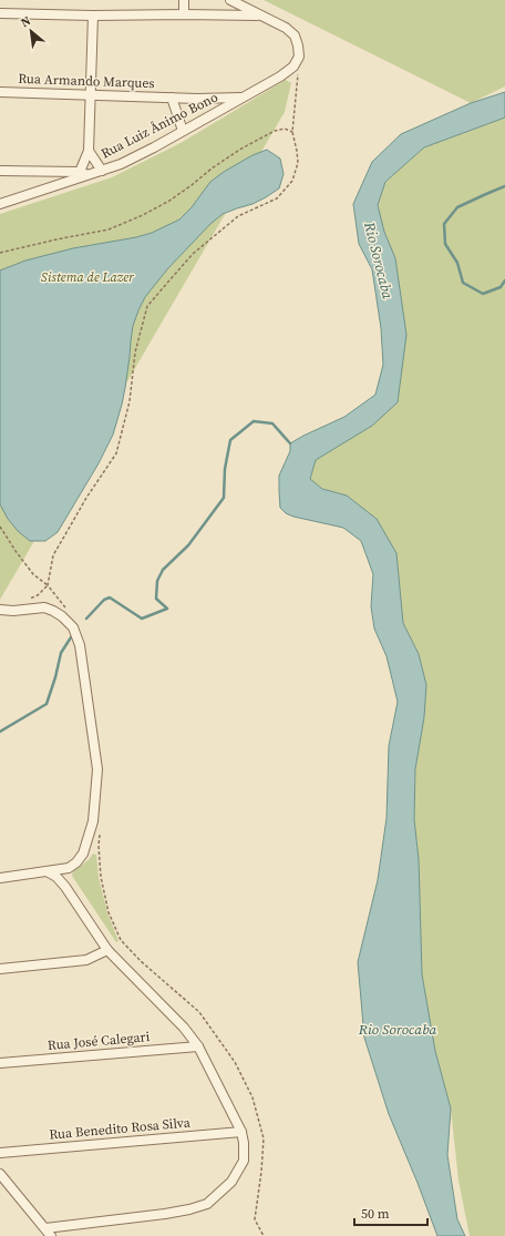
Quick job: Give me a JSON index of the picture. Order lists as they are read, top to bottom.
{
  "streets": {
    "street": [
      "Rua Armando Marques",
      "Rua Luiz Ânimo Bono",
      "Rua José Calegari",
      "Rua Benedito Rosa Silva"
    ]
  },
  "crossings": [
    ["Rua Armando Marques", "Rua Luiz Ânimo Bono"]
  ],
  "water": ["Rio Sorocaba"],
  "parks": ["Sistema de Lazer"],
  "scale_bar": "50 m",
  "north": "top left"
}
